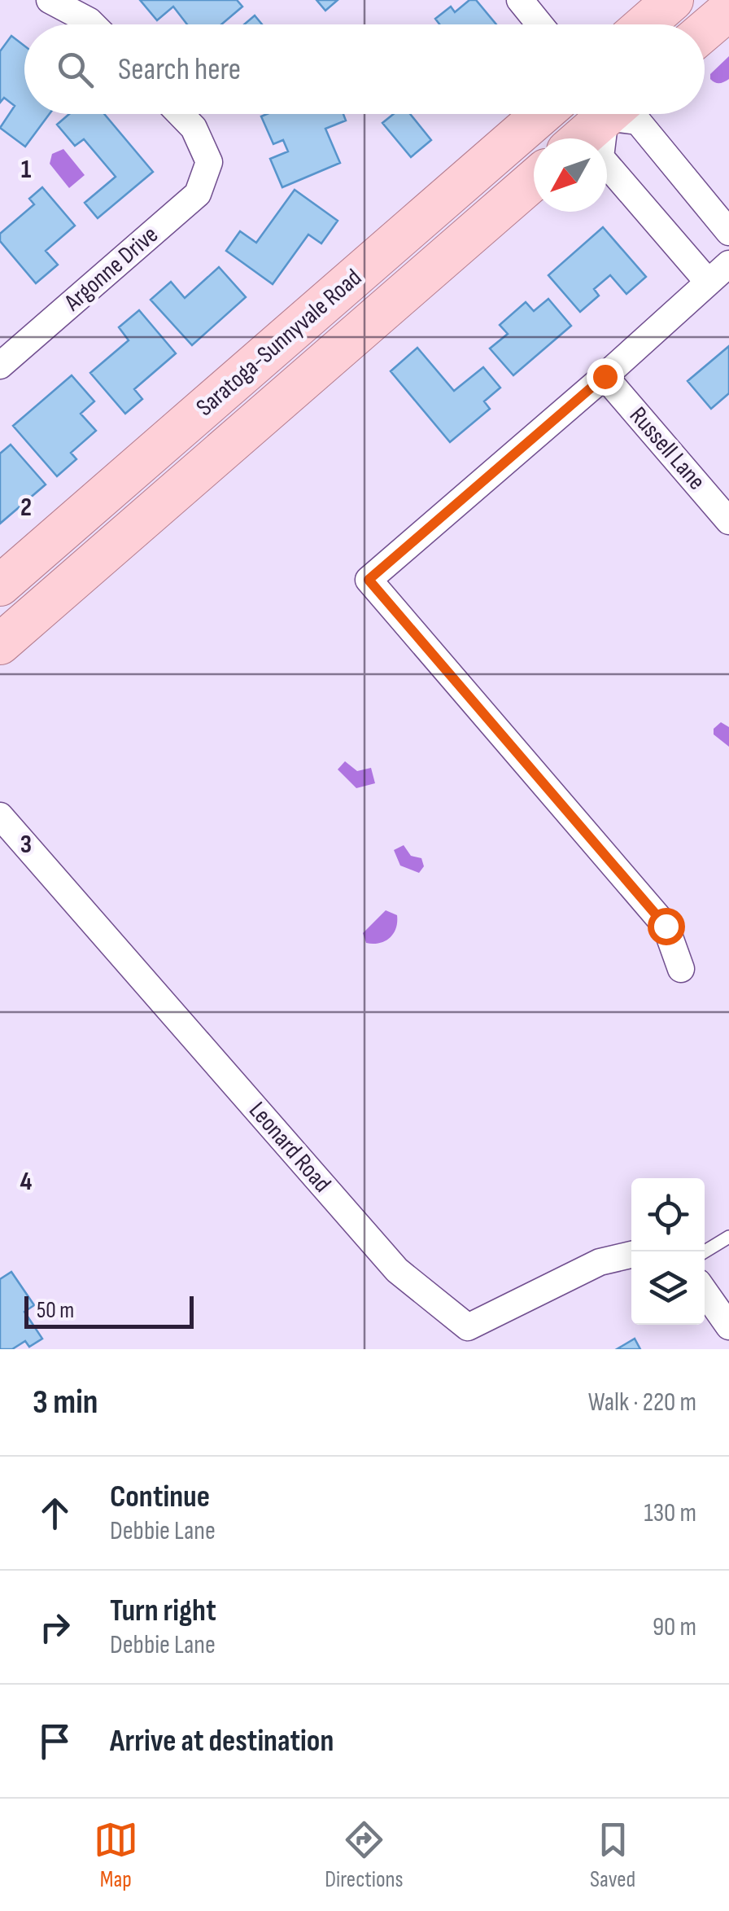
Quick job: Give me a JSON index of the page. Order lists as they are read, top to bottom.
{
  "streets": {
    "main road": ["Saratoga-Sunnyvale Road"],
    "street": ["Argonne Drive", "Russell Lane", "Leonard Road"]
  },
  "scale_bar": "50 m",
  "north": "bottom left",
  "page": {
    "search": "Search here",
    "scale": "50 m",
    "heading": ["3 min", "Walk · 220 m"],
    "list": [
      ["Continue", "Debbie Lane", "130 m"],
      ["Turn right", "Debbie Lane", "90 m"],
      "Arrive at destination"
    ],
    "nav": ["Map", "Directions", "Saved"]
  },
  "grid": {
    "rows": [
      "1",
      "2",
      "3",
      "4"
    ]
  }
}
